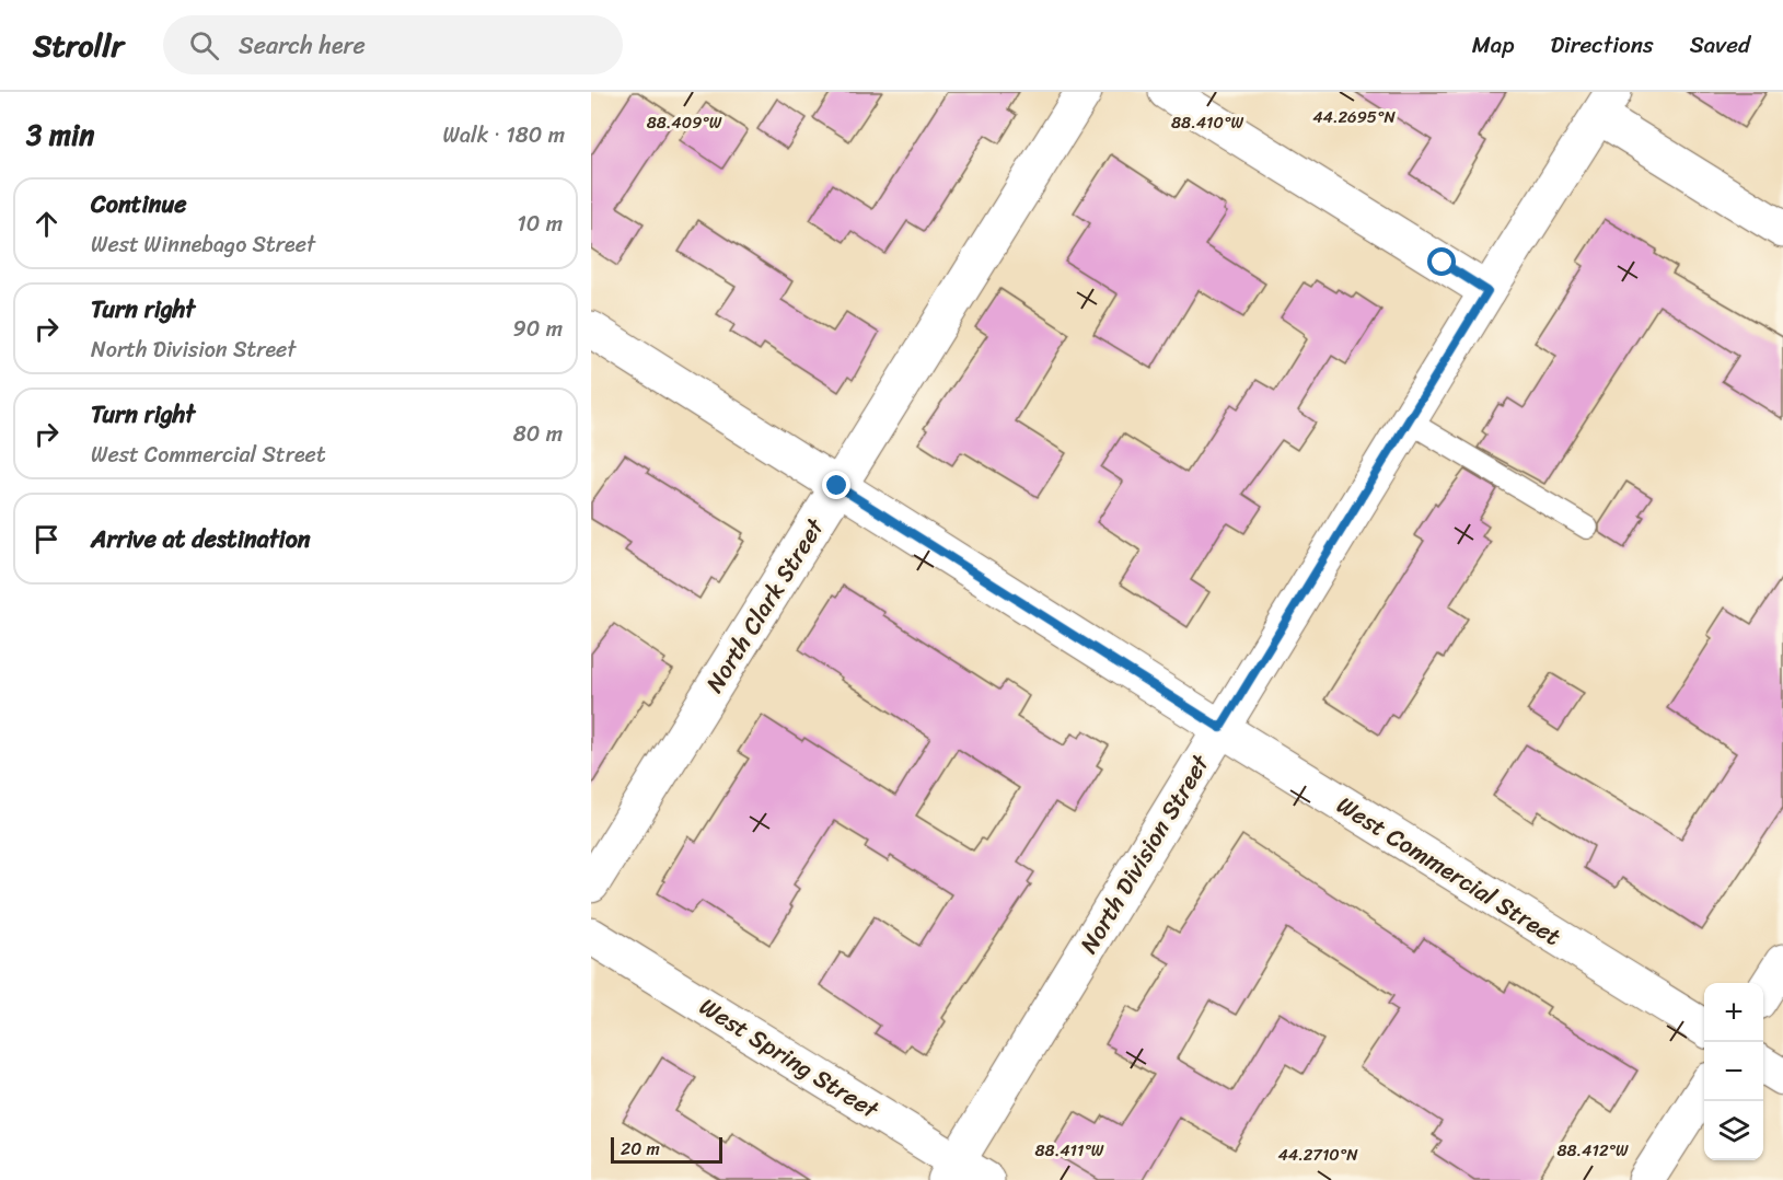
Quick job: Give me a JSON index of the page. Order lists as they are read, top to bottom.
{
  "streets": {
    "street": [
      "North Clark Street",
      "North Division Street",
      "West Commercial Street",
      "West Spring Street"
    ]
  },
  "crossings": [
    ["North Clark Street", "West Commercial Street"],
    ["North Division Street", "West Commercial Street"],
    ["North Division Street", "West Spring Street"]
  ],
  "scale_bar": "20 m",
  "page": {
    "header": "Strollr",
    "search": "Search here",
    "nav": ["Map", "Directions", "Saved"],
    "heading": ["3 min", "Walk · 180 m"],
    "list": [
      ["Continue", "West Winnebago Street", "10 m"],
      ["Turn right", "North Division Street", "90 m"],
      ["Turn right", "West Commercial Street", "80 m"],
      "Arrive at destination"
    ],
    "map_buttons": ["+", "−"],
    "scale": "20 m"
  },
  "coordinates": [
    "44.2695°N",
    "88.409°W",
    "88.410°W",
    "88.411°W",
    "88.412°W",
    "44.2710°N"
  ]
}
